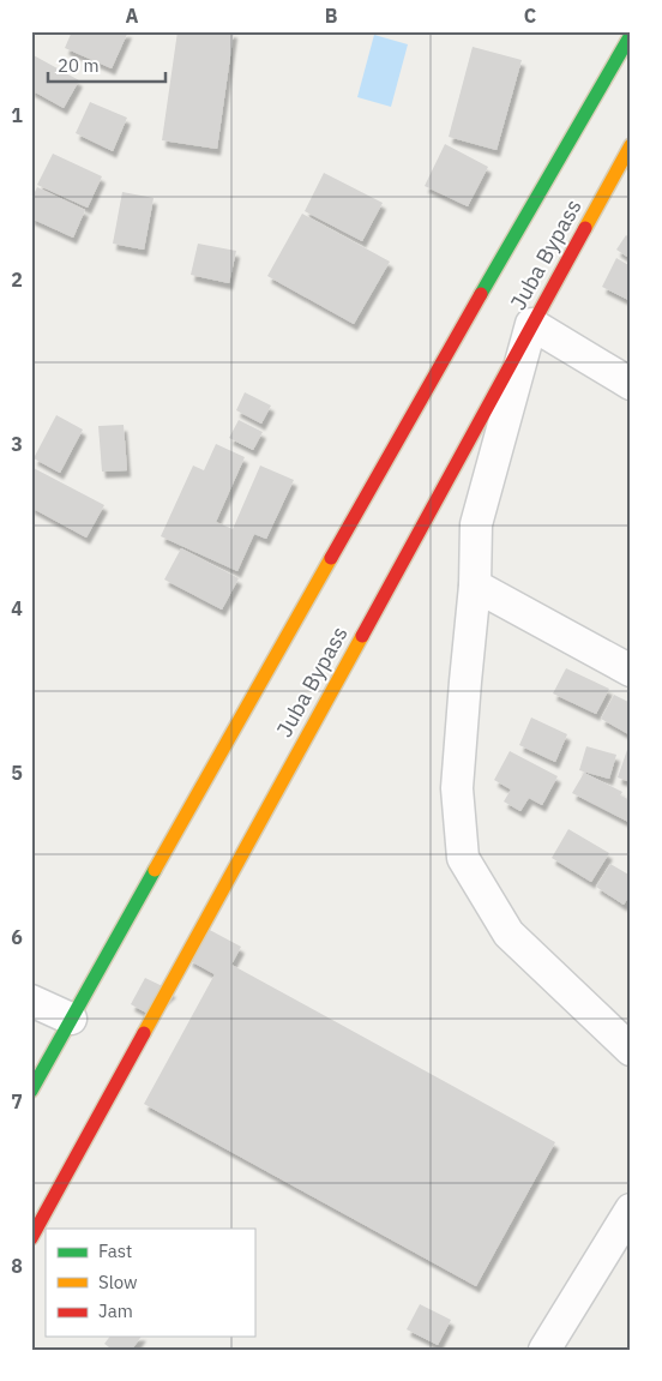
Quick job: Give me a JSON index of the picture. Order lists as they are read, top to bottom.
{
  "streets": {
    "main road": ["Juba Bypass"]
  },
  "legend": ["Fast", "Slow", "Jam"],
  "scale_bar": "20 m",
  "grid": {
    "columns": ["A", "B", "C"],
    "rows": [
      "1",
      "2",
      "3",
      "4",
      "5",
      "6",
      "7",
      "8"
    ]
  }
}
